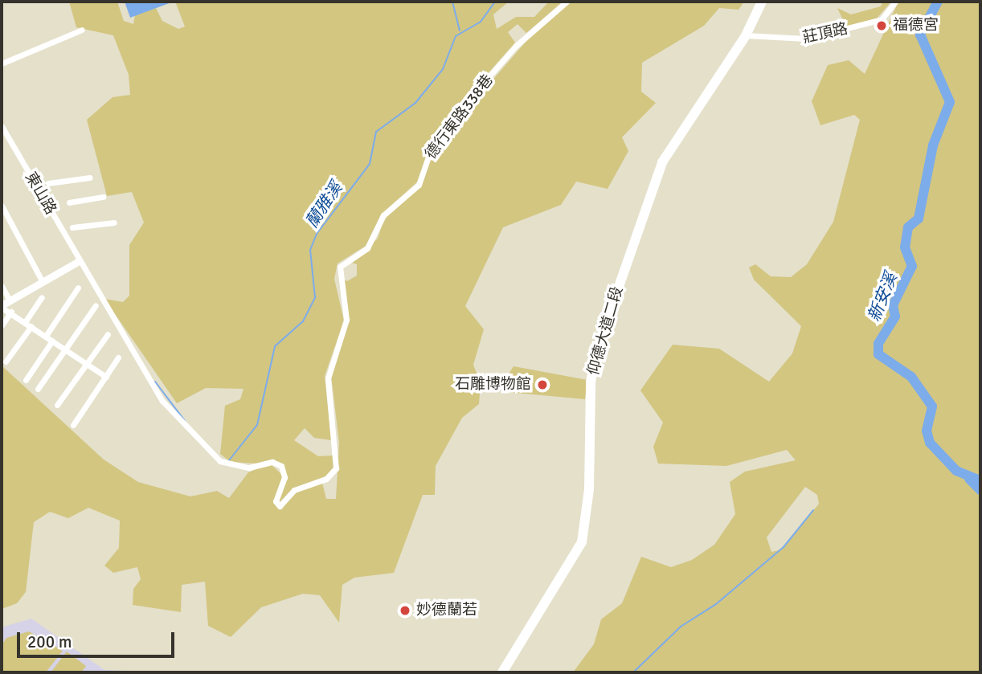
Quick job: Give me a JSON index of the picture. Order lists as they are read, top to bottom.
{
  "streets": {
    "main road": ["仰德大道二段"],
    "street": ["莊頂路", "德行東路338巷", "東山路"]
  },
  "crossings": [
    ["莊頂路", "仰德大道二段"],
    ["德行東路338巷", "東山路"]
  ],
  "water": ["蘭雅溪", "新安溪"],
  "places": ["福德宮", "石雕博物館", "妙德蘭若"],
  "scale_bar": "200 m"
}
